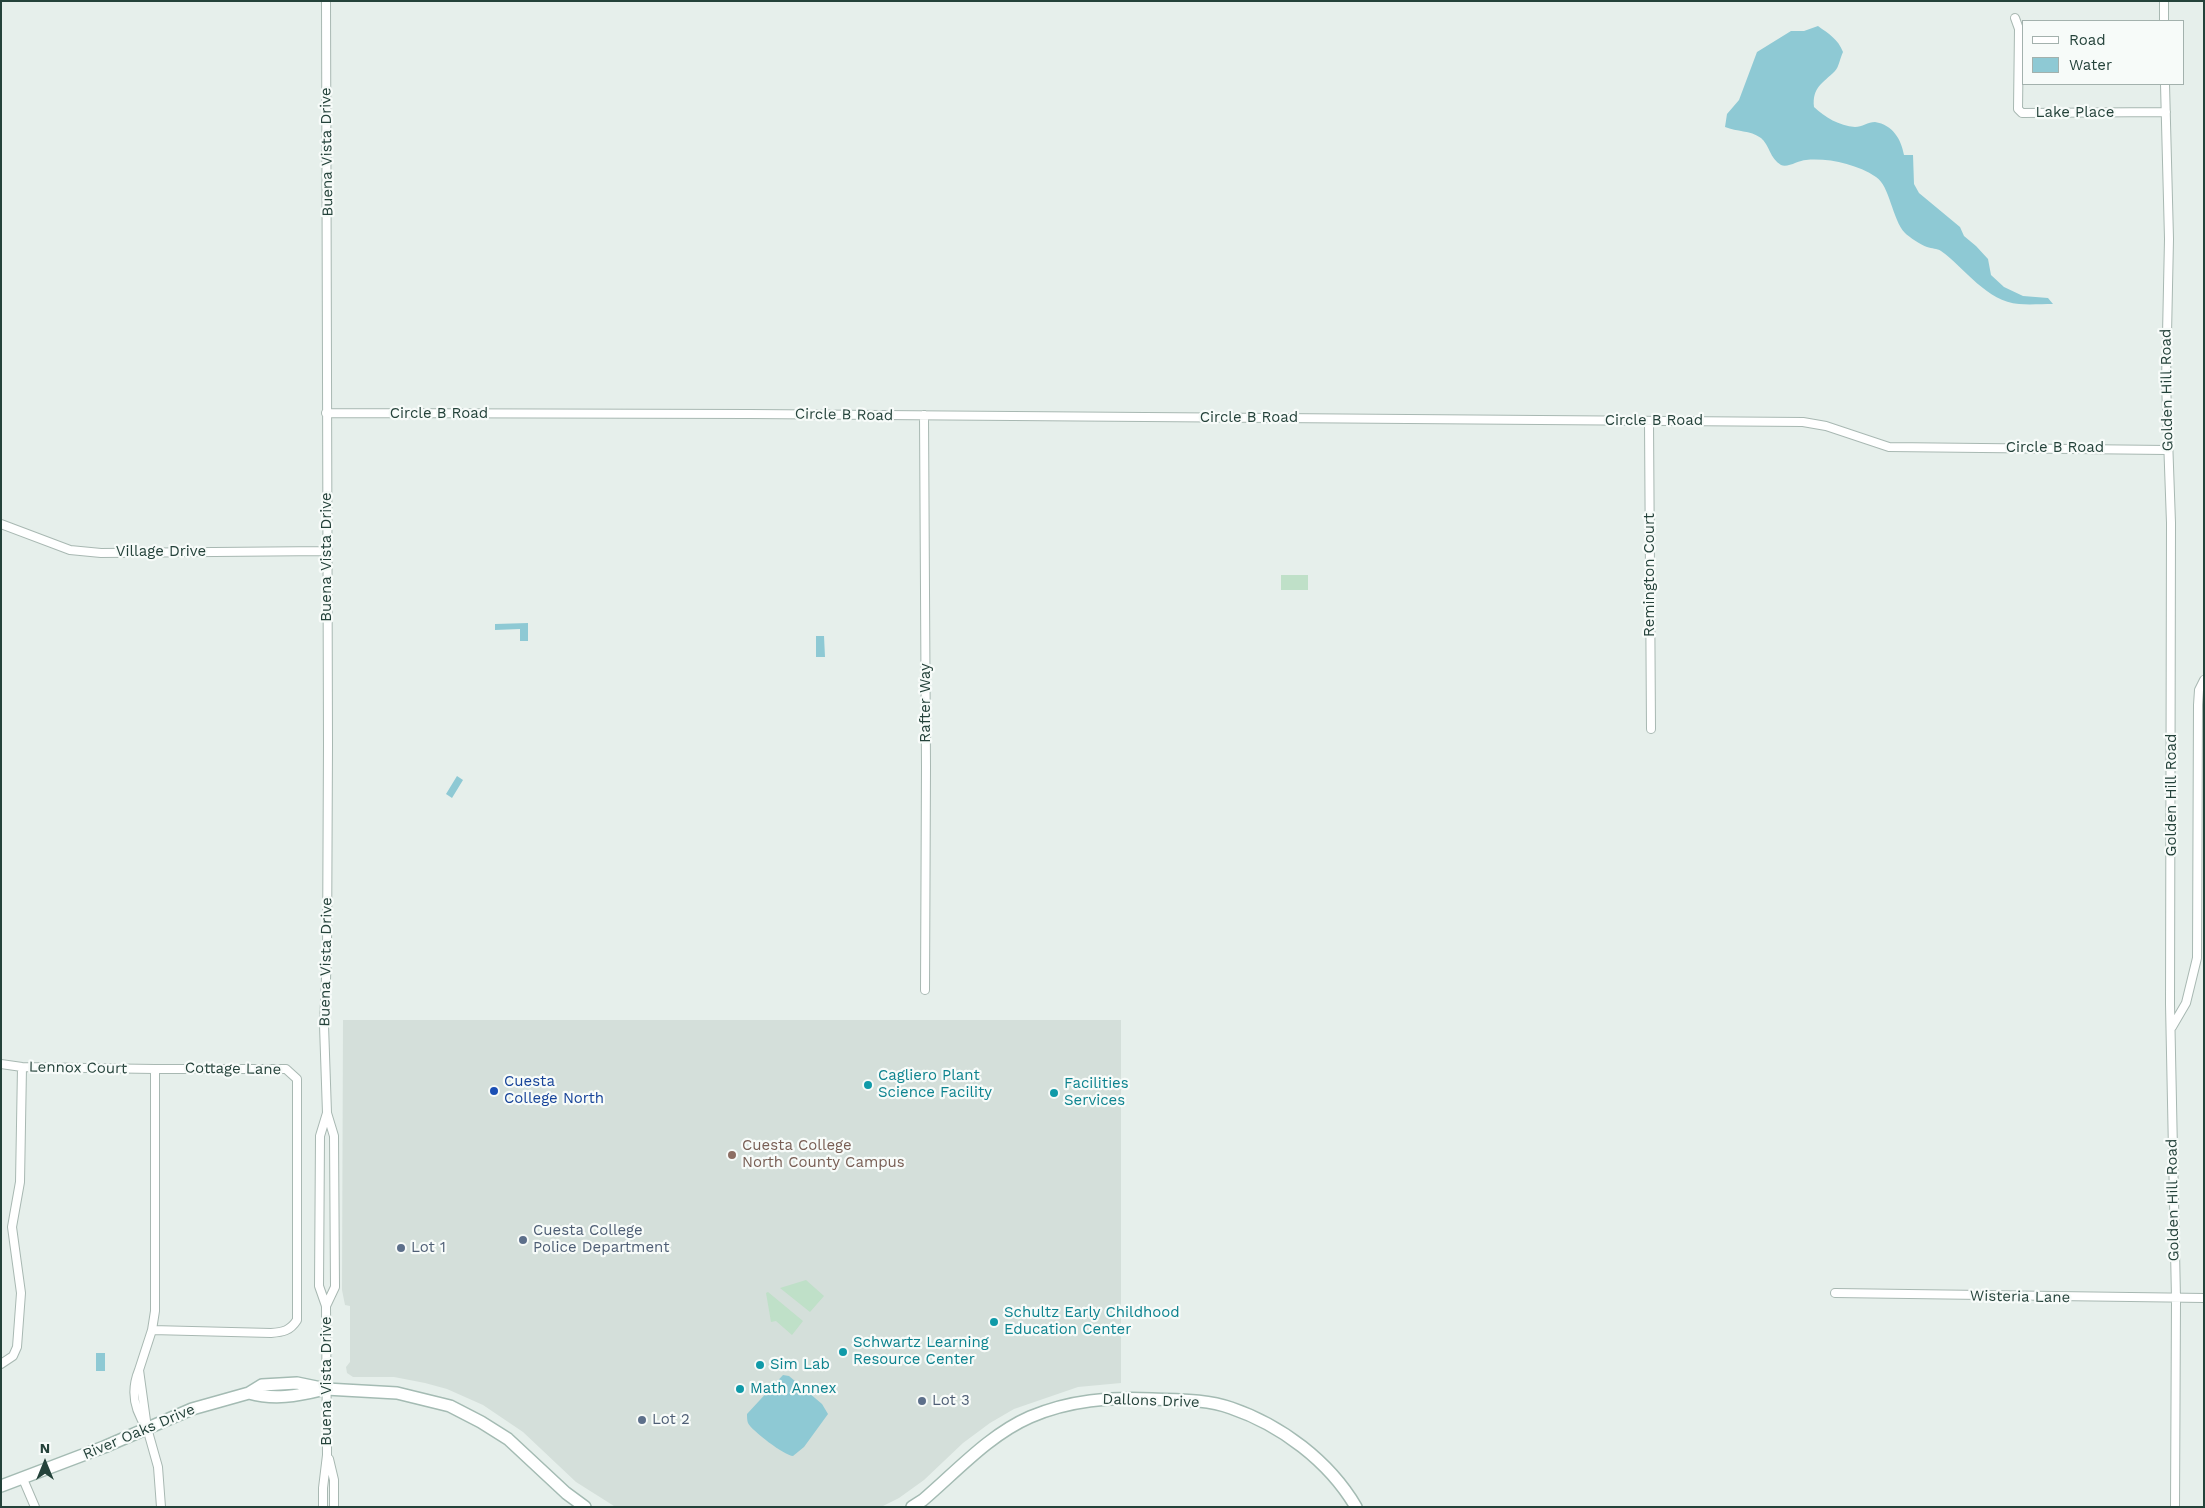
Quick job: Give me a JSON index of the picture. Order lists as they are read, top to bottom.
{
  "streets": {
    "street": [
      "Lake Place",
      "Buena Vista Drive",
      "Golden Hill Road",
      "Circle B Road",
      "Village Drive",
      "Remington Court",
      "Rafter Way",
      "Lennox Court",
      "Cottage Lane",
      "Wisteria Lane",
      "Dallons Drive",
      "River Oaks Drive"
    ]
  },
  "crossings": [
    ["Lake Place", "Golden Hill Road"],
    ["Buena Vista Drive", "Circle B Road"],
    ["Buena Vista Drive", "Village Drive"],
    ["Buena Vista Drive", "River Oaks Drive"],
    ["Golden Hill Road", "Circle B Road"],
    ["Golden Hill Road", "Wisteria Lane"],
    ["Circle B Road", "Remington Court"],
    ["Circle B Road", "Rafter Way"],
    ["Lennox Court", "Cottage Lane"]
  ],
  "places": [
    "Cagliero Plant Science Facility",
    "Cuesta College North",
    "Facilities Services",
    "Cuesta College North County Campus",
    "Cuesta College Police Department",
    "Lot 1",
    "Schultz Early Childhood Education Center",
    "Schwartz Learning Resource Center",
    "Sim Lab",
    "Math Annex",
    "Lot 3",
    "Lot 2"
  ],
  "legend": ["Road", "Water"],
  "north": "top"
}
